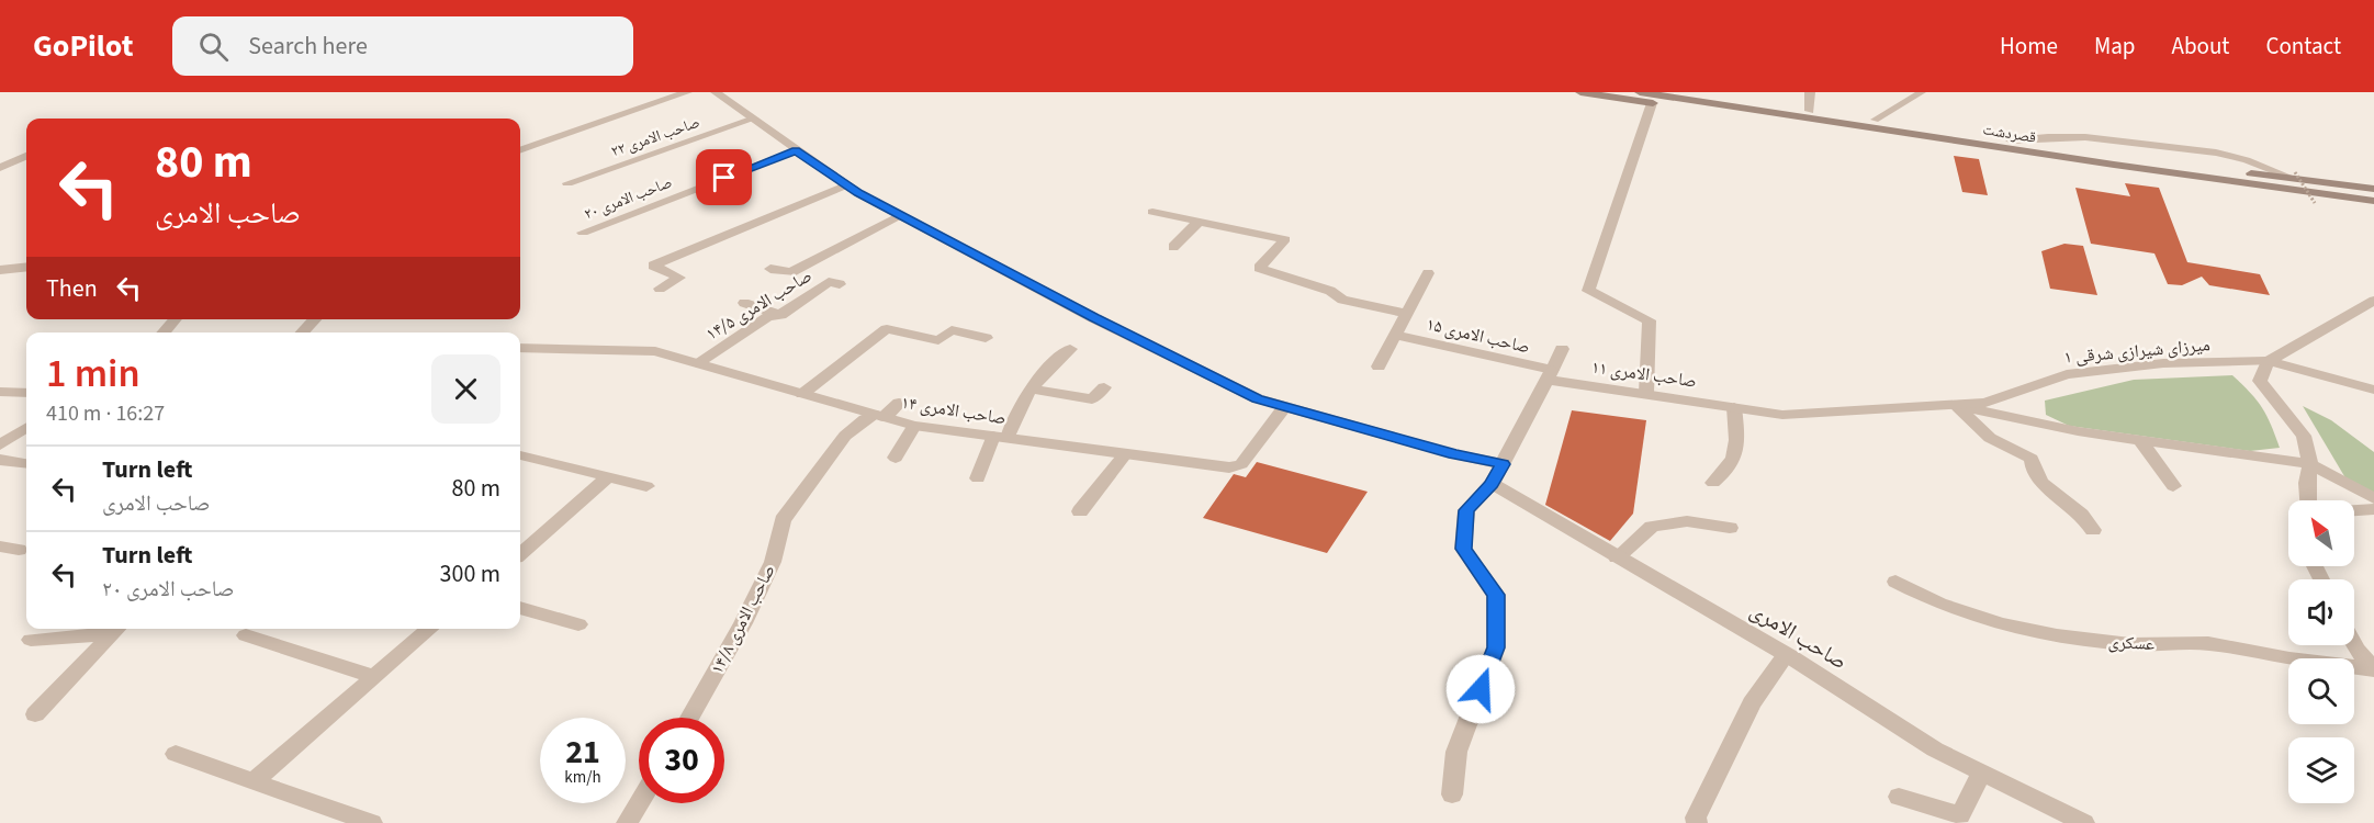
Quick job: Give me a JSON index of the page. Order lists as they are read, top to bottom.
{
  "streets": {
    "main road": ["قصردشت"],
    "street": [
      "۲۲ صاحب الامری",
      "۲۰ صاحب الامری",
      "۱۴/۵ صاحب الامری",
      "۱۵ صاحب الامری",
      "۱ میرزای شیرازی شرقی",
      "۱۱ صاحب الامری",
      "۱۴ صاحب الامری",
      "صاحب الامری ۱۴/۸",
      "صاحب الامری",
      "عسکری"
    ]
  },
  "crossings": [
    ["۱۴/۵ صاحب الامری", "۱۴ صاحب الامری"],
    ["۱۵ صاحب الامری", "۱۱ صاحب الامری"],
    ["۱ میرزای شیرازی شرقی", "۱۱ صاحب الامری"],
    ["۱۴ صاحب الامری", "صاحب الامری ۱۴/۸"]
  ],
  "north": "top left",
  "page": {
    "header": "GoPilot",
    "search": "Search here",
    "nav": [
      "Home",
      "Map",
      "About",
      "Contact"
    ],
    "turn": ["80 m", "صاحب الامری"],
    "then": "Then",
    "heading": ["1 min", "410 m · 16:27"],
    "list": [
      {
        "name": "Turn left",
        "note": "صاحب الامری",
        "value": "80 m"
      },
      {
        "name": "Turn left",
        "note": "۲۰ صاحب الامری",
        "value": "300 m"
      }
    ],
    "speed": "21 km/h",
    "limit": "30"
  }
}
